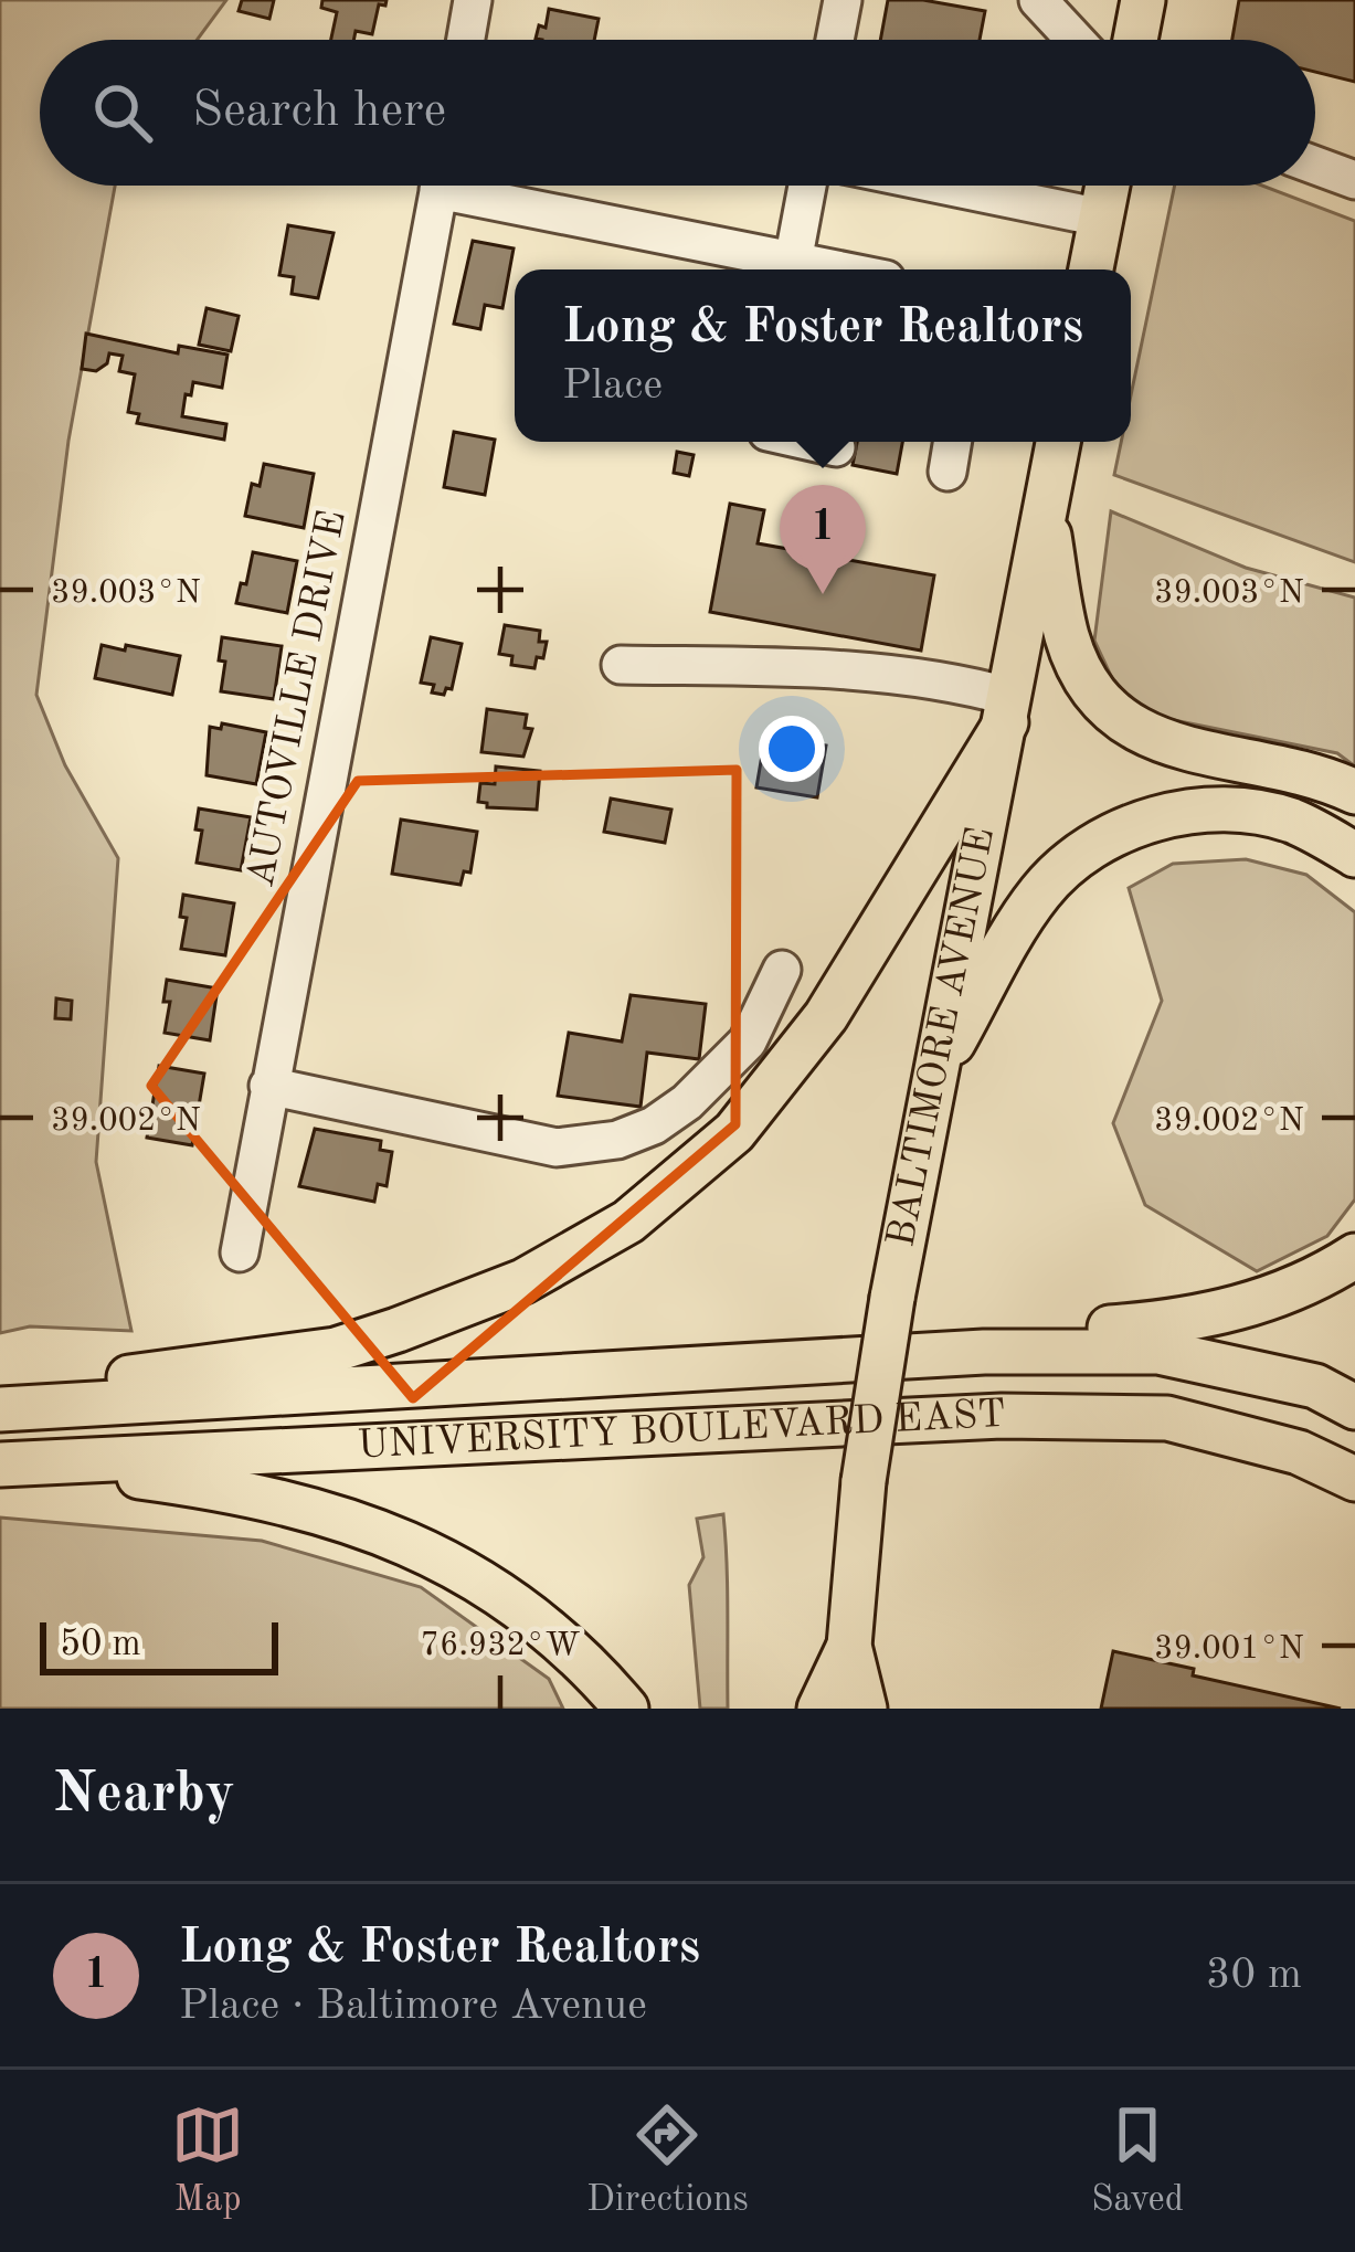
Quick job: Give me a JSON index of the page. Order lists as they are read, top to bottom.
{
  "streets": {
    "main road": ["BALTIMORE AVENUE", "UNIVERSITY BOULEVARD EAST"],
    "street": ["AUTOVILLE DRIVE"]
  },
  "scale_bar": "50 m",
  "page": {
    "search": "Search here",
    "popup": ["Long & Foster Realtors", "Place"],
    "pins": "1",
    "scale": "50 m",
    "heading": "Nearby",
    "list": [
      {
        "mark": "1",
        "name": "Long & Foster Realtors",
        "note": "Place · Baltimore Avenue",
        "value": "30 m"
      }
    ],
    "nav": ["Map", "Directions", "Saved"]
  },
  "coordinates": [
    "39.003°N",
    "39.002°N",
    "76.932°W",
    "39.001°N"
  ]
}
